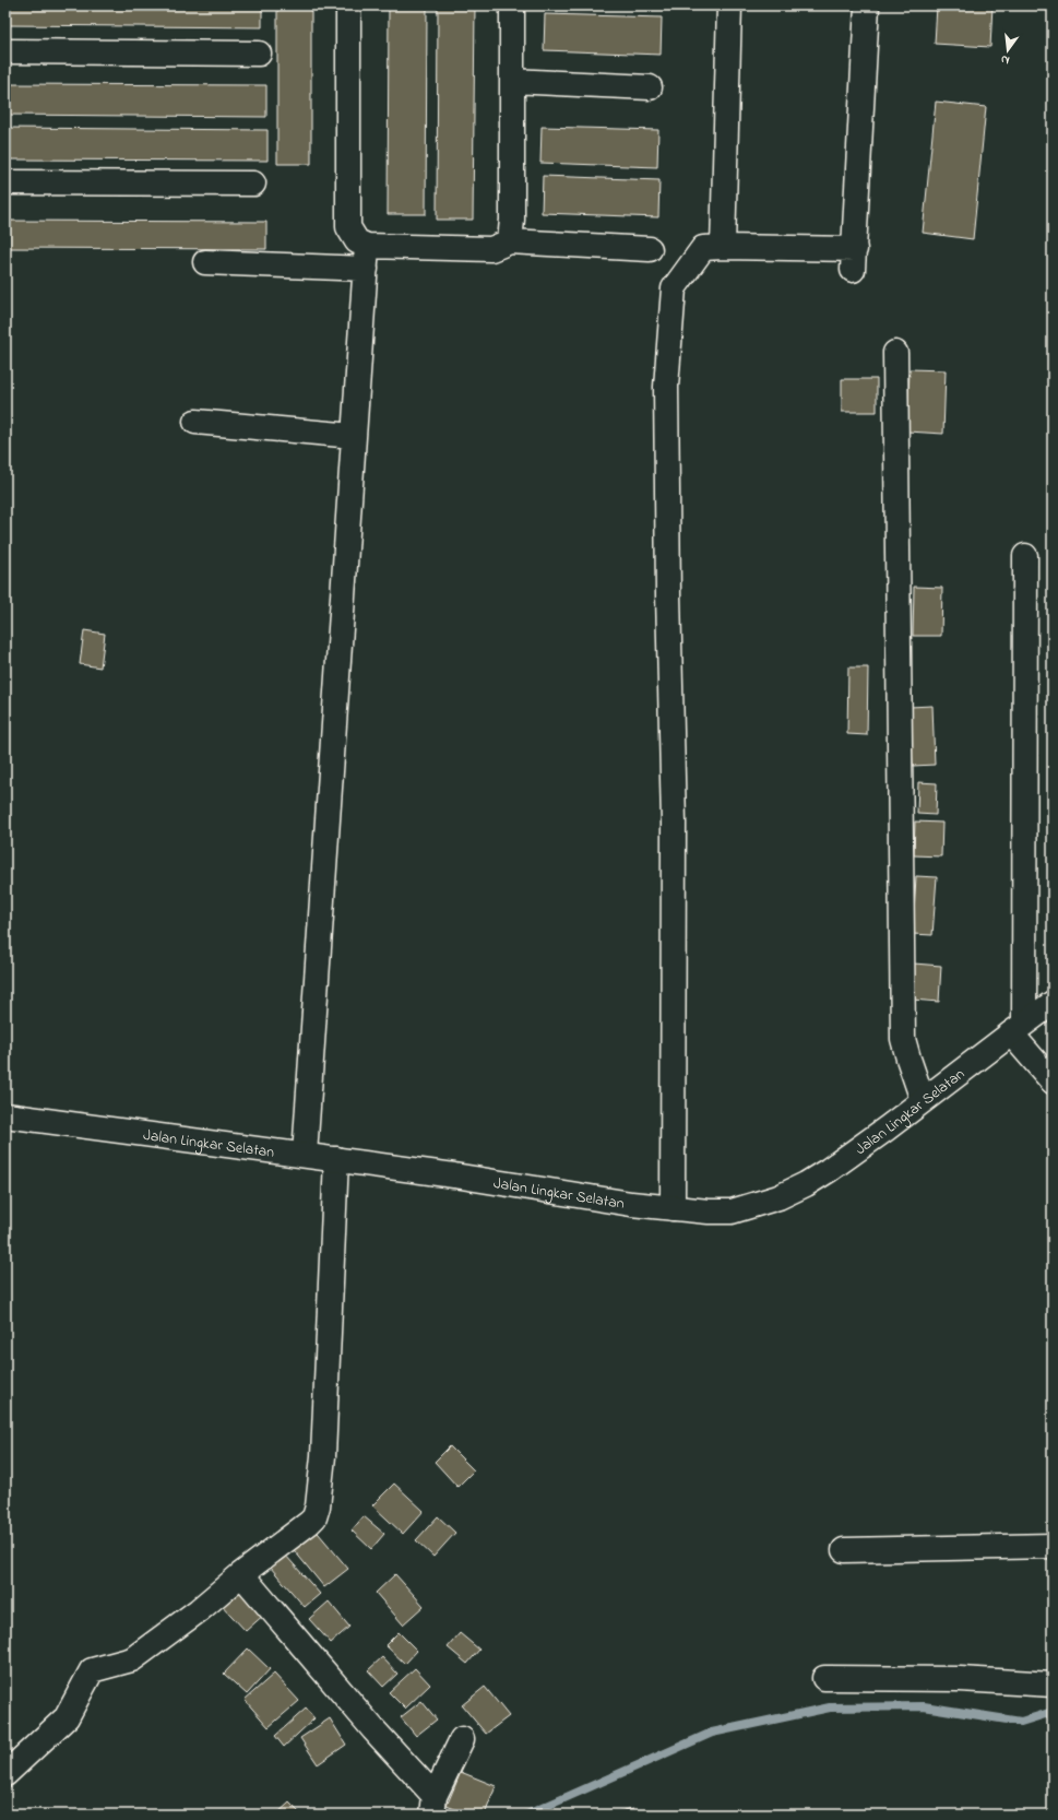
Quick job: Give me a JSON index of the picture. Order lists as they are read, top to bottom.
{
  "streets": {
    "street": ["Jalan Lingkar Selatan"]
  },
  "north": "bottom"
}
